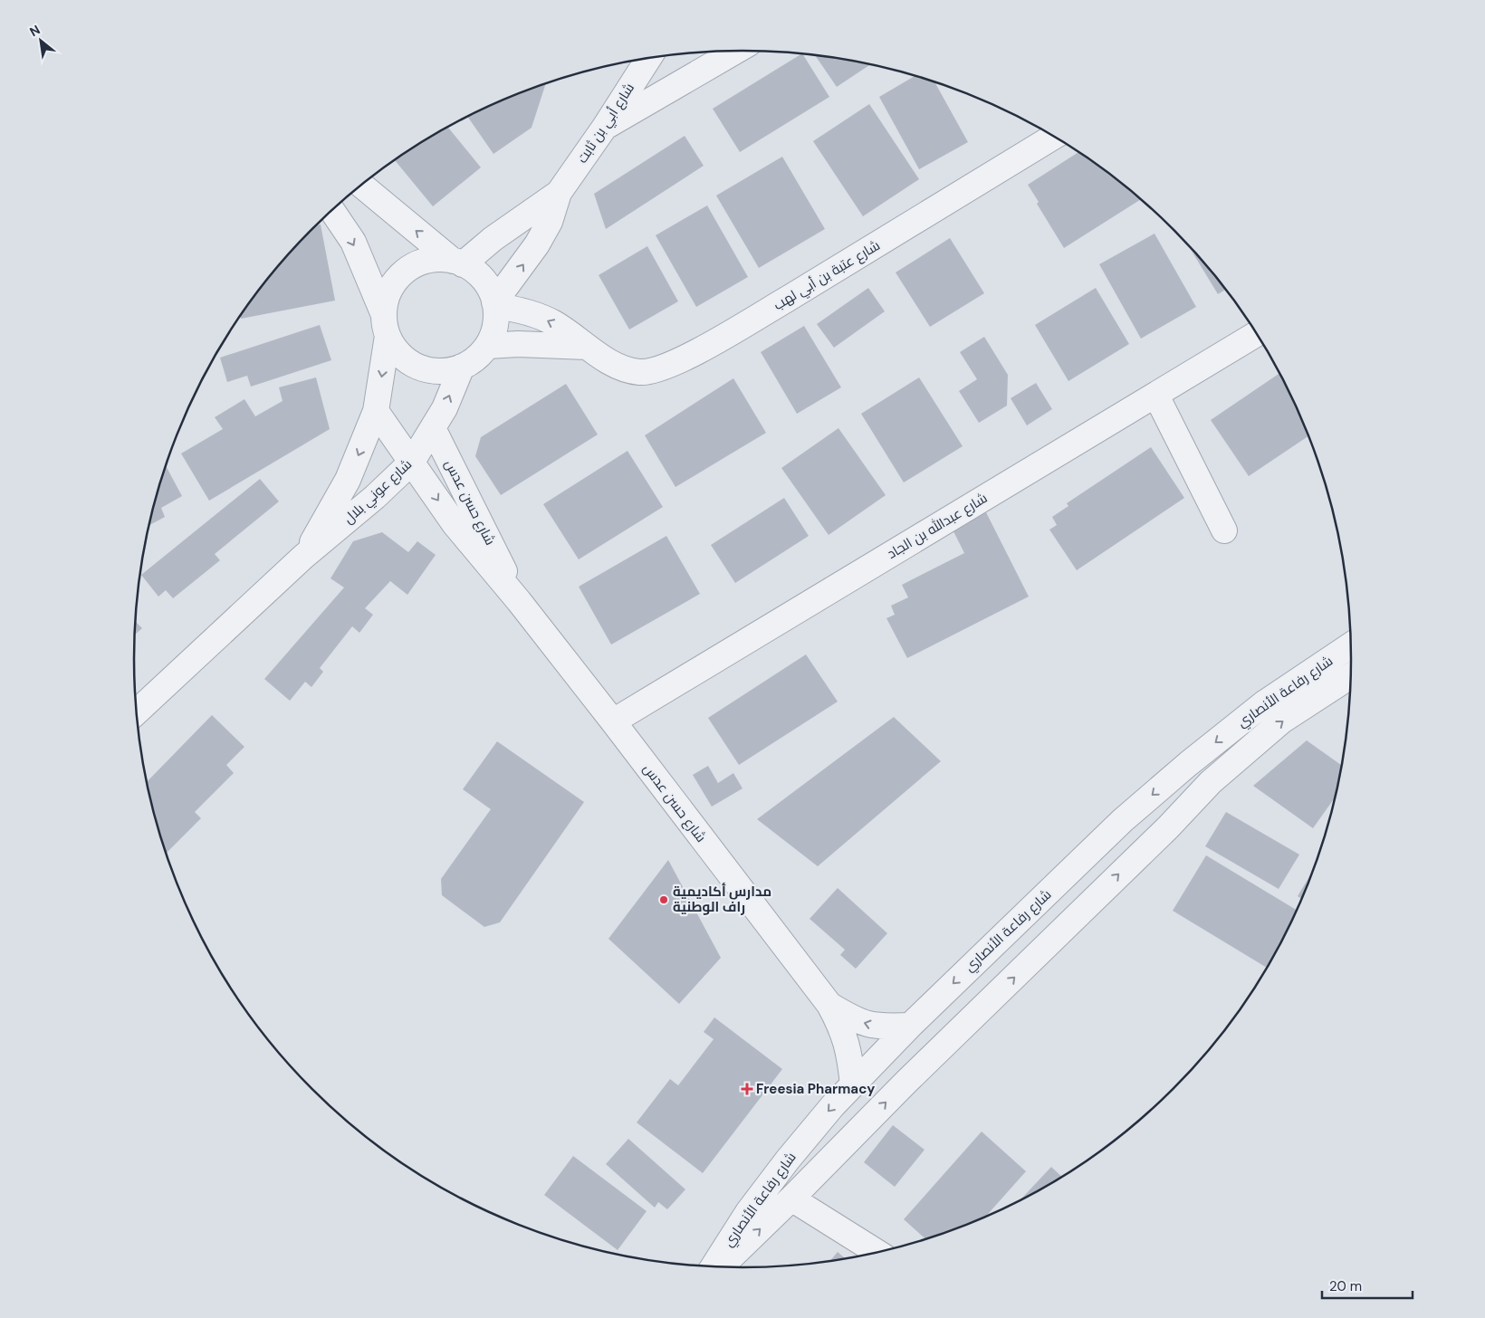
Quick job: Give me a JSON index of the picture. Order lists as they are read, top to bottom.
{
  "streets": {
    "street": [
      "شارع أبي بن ثابت",
      "شارع عتبة بن أبي لهب",
      "شارع عوني بلال",
      "شارع حسن عدس",
      "شارع عبدالله بن الجاد",
      "شارع رفاعة الأنصاري"
    ]
  },
  "crossings": [
    ["شارع أبي بن ثابت", "شارع عتبة بن أبي لهب"],
    ["شارع أبي بن ثابت", "شارع عوني بلال"],
    ["شارع عتبة بن أبي لهب", "شارع عوني بلال"],
    ["شارع عوني بلال", "شارع حسن عدس"],
    ["شارع حسن عدس", "شارع عبدالله بن الجاد"],
    ["شارع حسن عدس", "شارع رفاعة الأنصاري"]
  ],
  "places": {
    "other": ["مدارس أكاديمية راف الوطنية"],
    "health": ["Freesia Pharmacy"]
  },
  "scale_bar": "20 m",
  "north": "top left"
}
